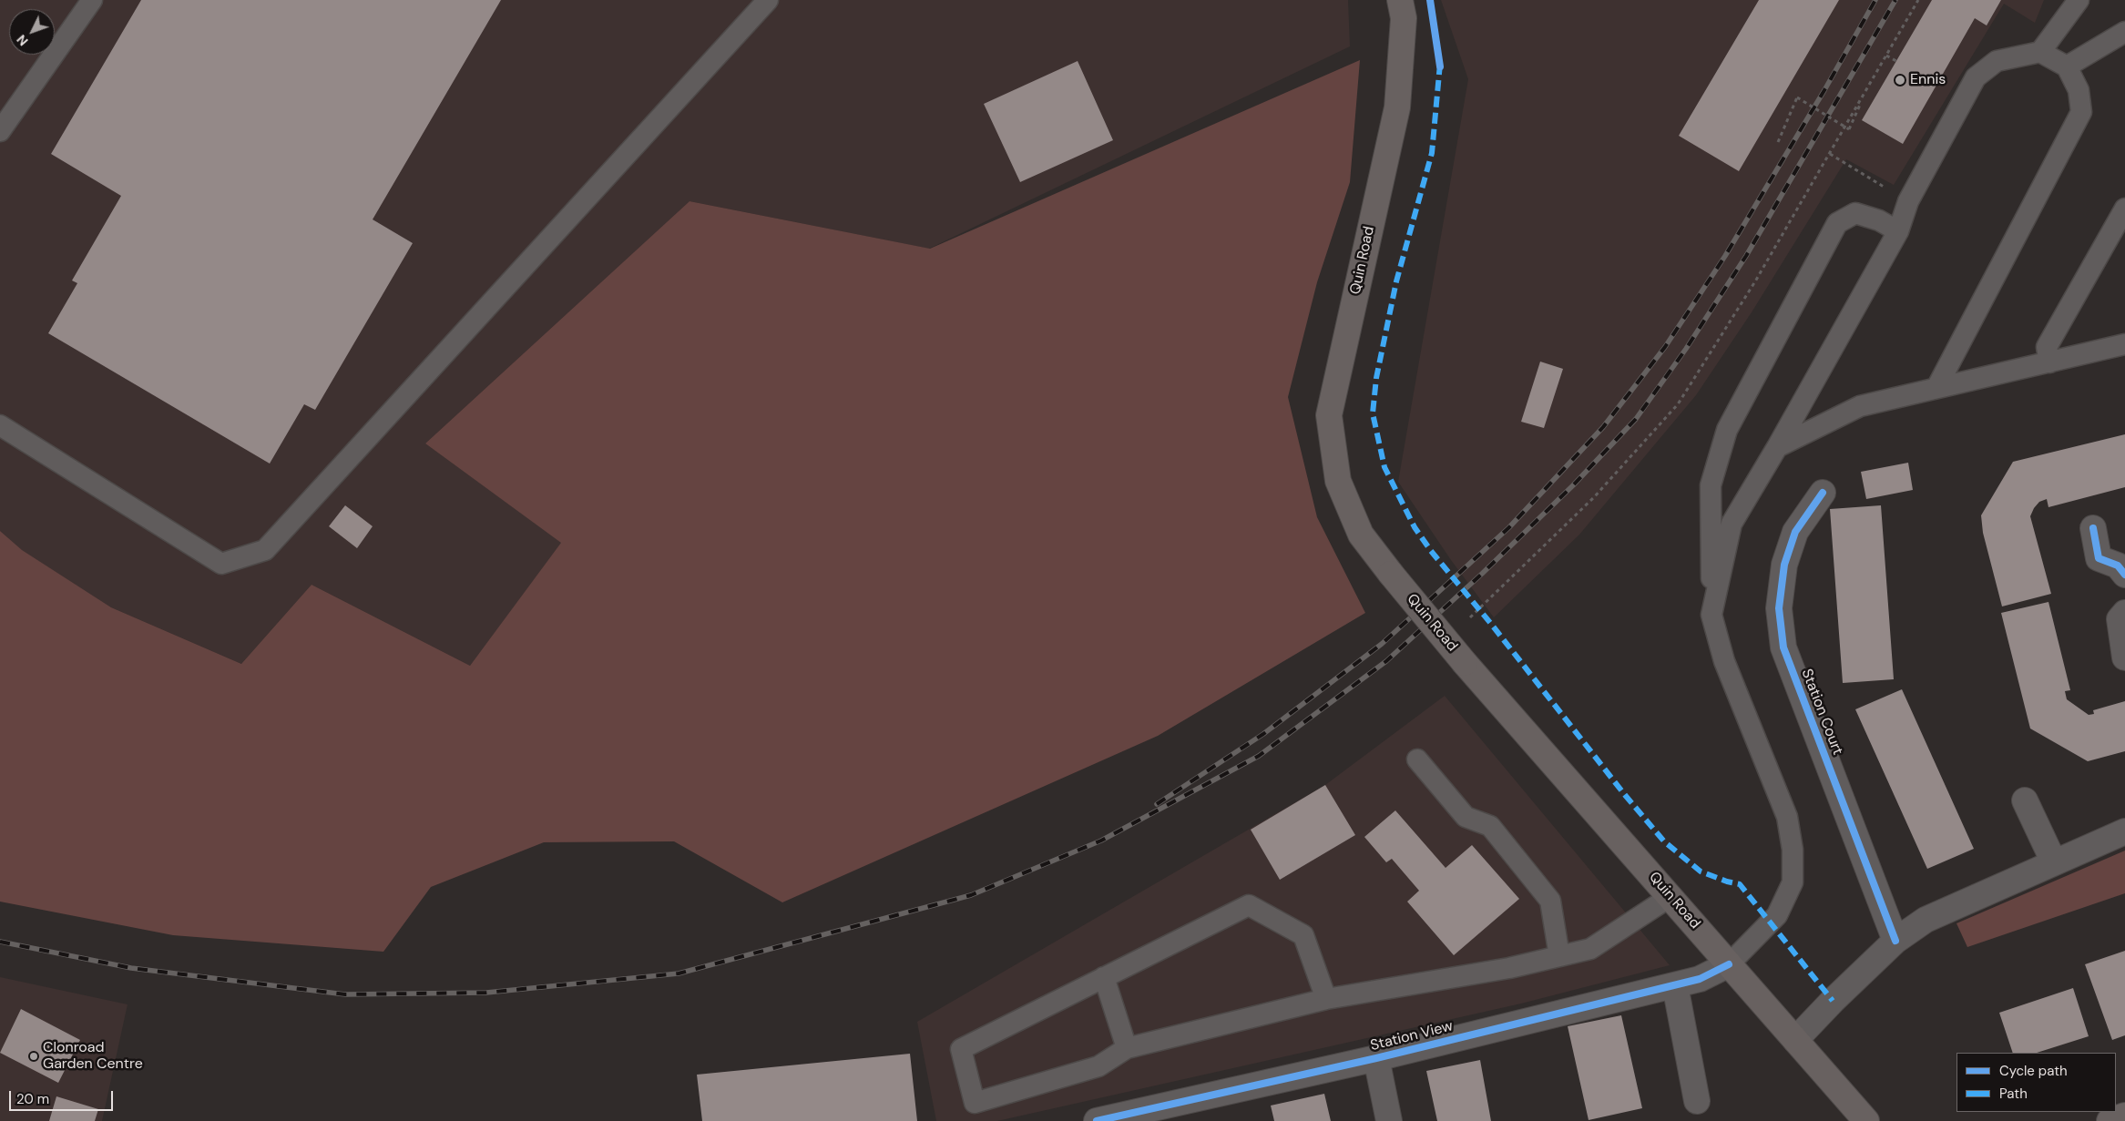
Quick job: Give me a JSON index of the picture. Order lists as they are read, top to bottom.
{
  "streets": {
    "main road": ["Quin Road"],
    "street": ["Station Court", "Station View"]
  },
  "crossings": [
    ["Quin Road", "Station View"]
  ],
  "places": ["Ennis", "Clonroad Garden Centre"],
  "legend": ["Cycle path", "Path"],
  "scale_bar": "20 m",
  "north": "bottom left"
}
